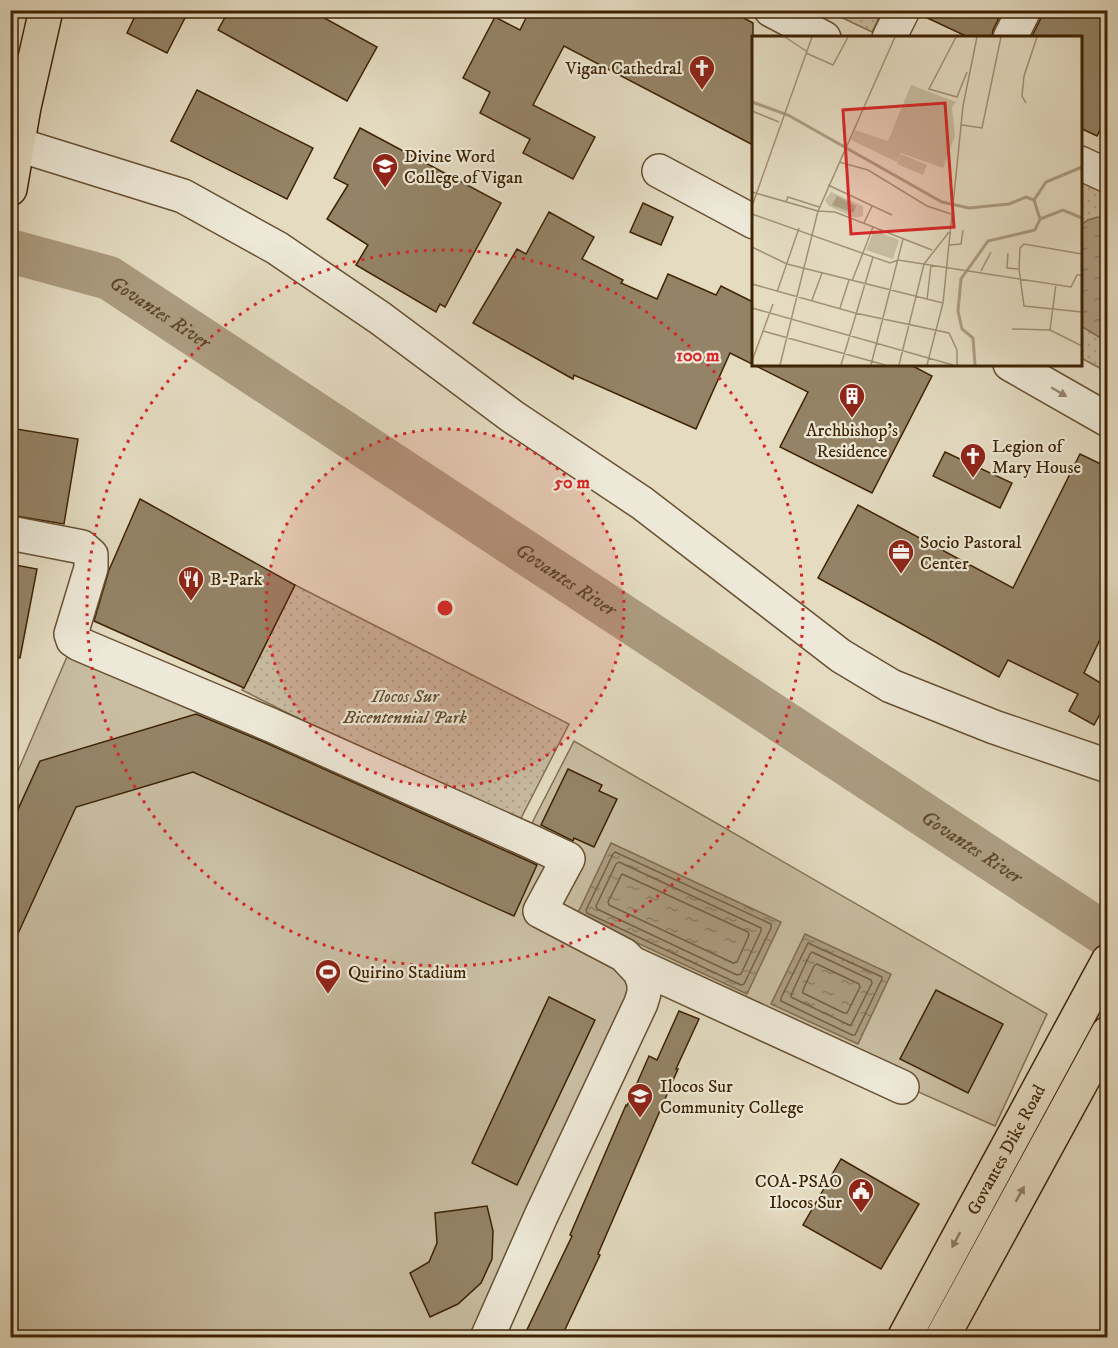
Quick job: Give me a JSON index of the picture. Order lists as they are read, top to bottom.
{
  "streets": {
    "main road": ["Govantes Dike Road"]
  },
  "water": ["Govantes River"],
  "parks": ["Ilocos Sur Bicentennial Park"],
  "places": {
    "church": ["Vigan Cathedral", "Legion of Mary House"],
    "school or university": ["Divine Word College of Vigan", "Ilocos Sur Community College"],
    "building": ["Archbishop's Residence"],
    "office": ["Socio Pastoral Center"],
    "restaurant": ["B-Park"],
    "sports": ["Quirino Stadium"],
    "public building": ["COA-PSAO Ilocos Sur"]
  },
  "rings": ["100 m", "50 m"]
}
